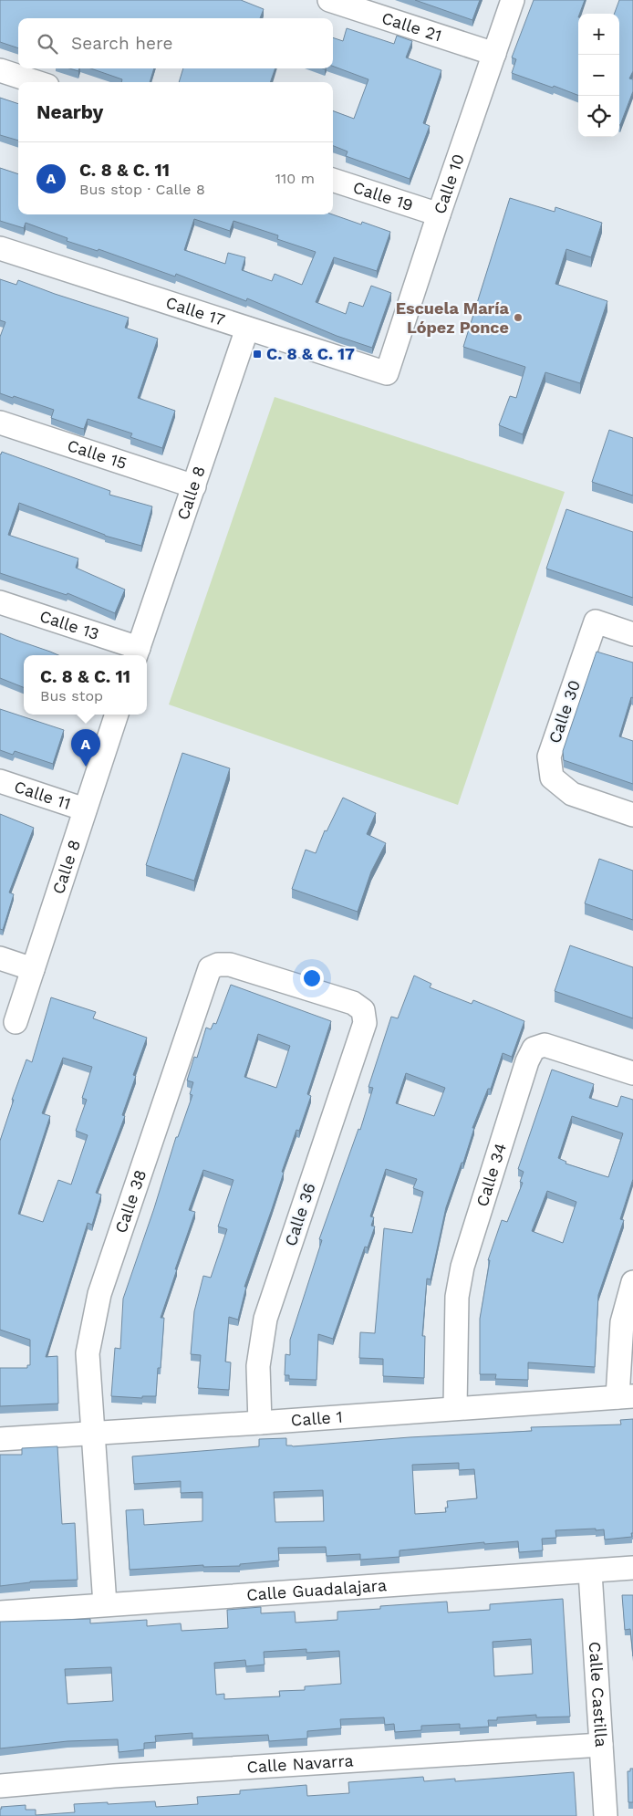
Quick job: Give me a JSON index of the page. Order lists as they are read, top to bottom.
{
  "streets": {
    "street": [
      "Calle 21",
      "Calle 10",
      "Calle 19",
      "Calle 17",
      "Calle 15",
      "Calle 8",
      "Calle 13",
      "Calle 30",
      "Calle 11",
      "Calle 34",
      "Calle 38",
      "Calle 36",
      "Calle 1",
      "Calle Guadalajara",
      "Calle Castilla",
      "Calle Navarra"
    ]
  },
  "crossings": [
    ["Calle 21", "Calle 10"],
    ["Calle 10", "Calle 19"],
    ["Calle 10", "Calle 17"],
    ["Calle 17", "Calle 8"],
    ["Calle 15", "Calle 8"],
    ["Calle 8", "Calle 13"],
    ["Calle 8", "Calle 11"],
    ["Calle 34", "Calle 1"],
    ["Calle 38", "Calle 36"],
    ["Calle 38", "Calle 1"],
    ["Calle 38", "Calle Guadalajara"],
    ["Calle 36", "Calle 1"],
    ["Calle Guadalajara", "Calle Castilla"],
    ["Calle Castilla", "Calle Navarra"]
  ],
  "places": {
    "other": ["Escuela María López Ponce"],
    "transit": ["C. 8 & C. 17"]
  },
  "page": {
    "map_buttons": ["+", "−"],
    "search": "Search here",
    "heading": "Nearby",
    "list": [
      {
        "mark": "A",
        "name": "C. 8 & C. 11",
        "note": "Bus stop · Calle 8",
        "value": "110 m"
      }
    ],
    "popup": ["C. 8 & C. 11", "Bus stop"],
    "pins": "A"
  }
}
